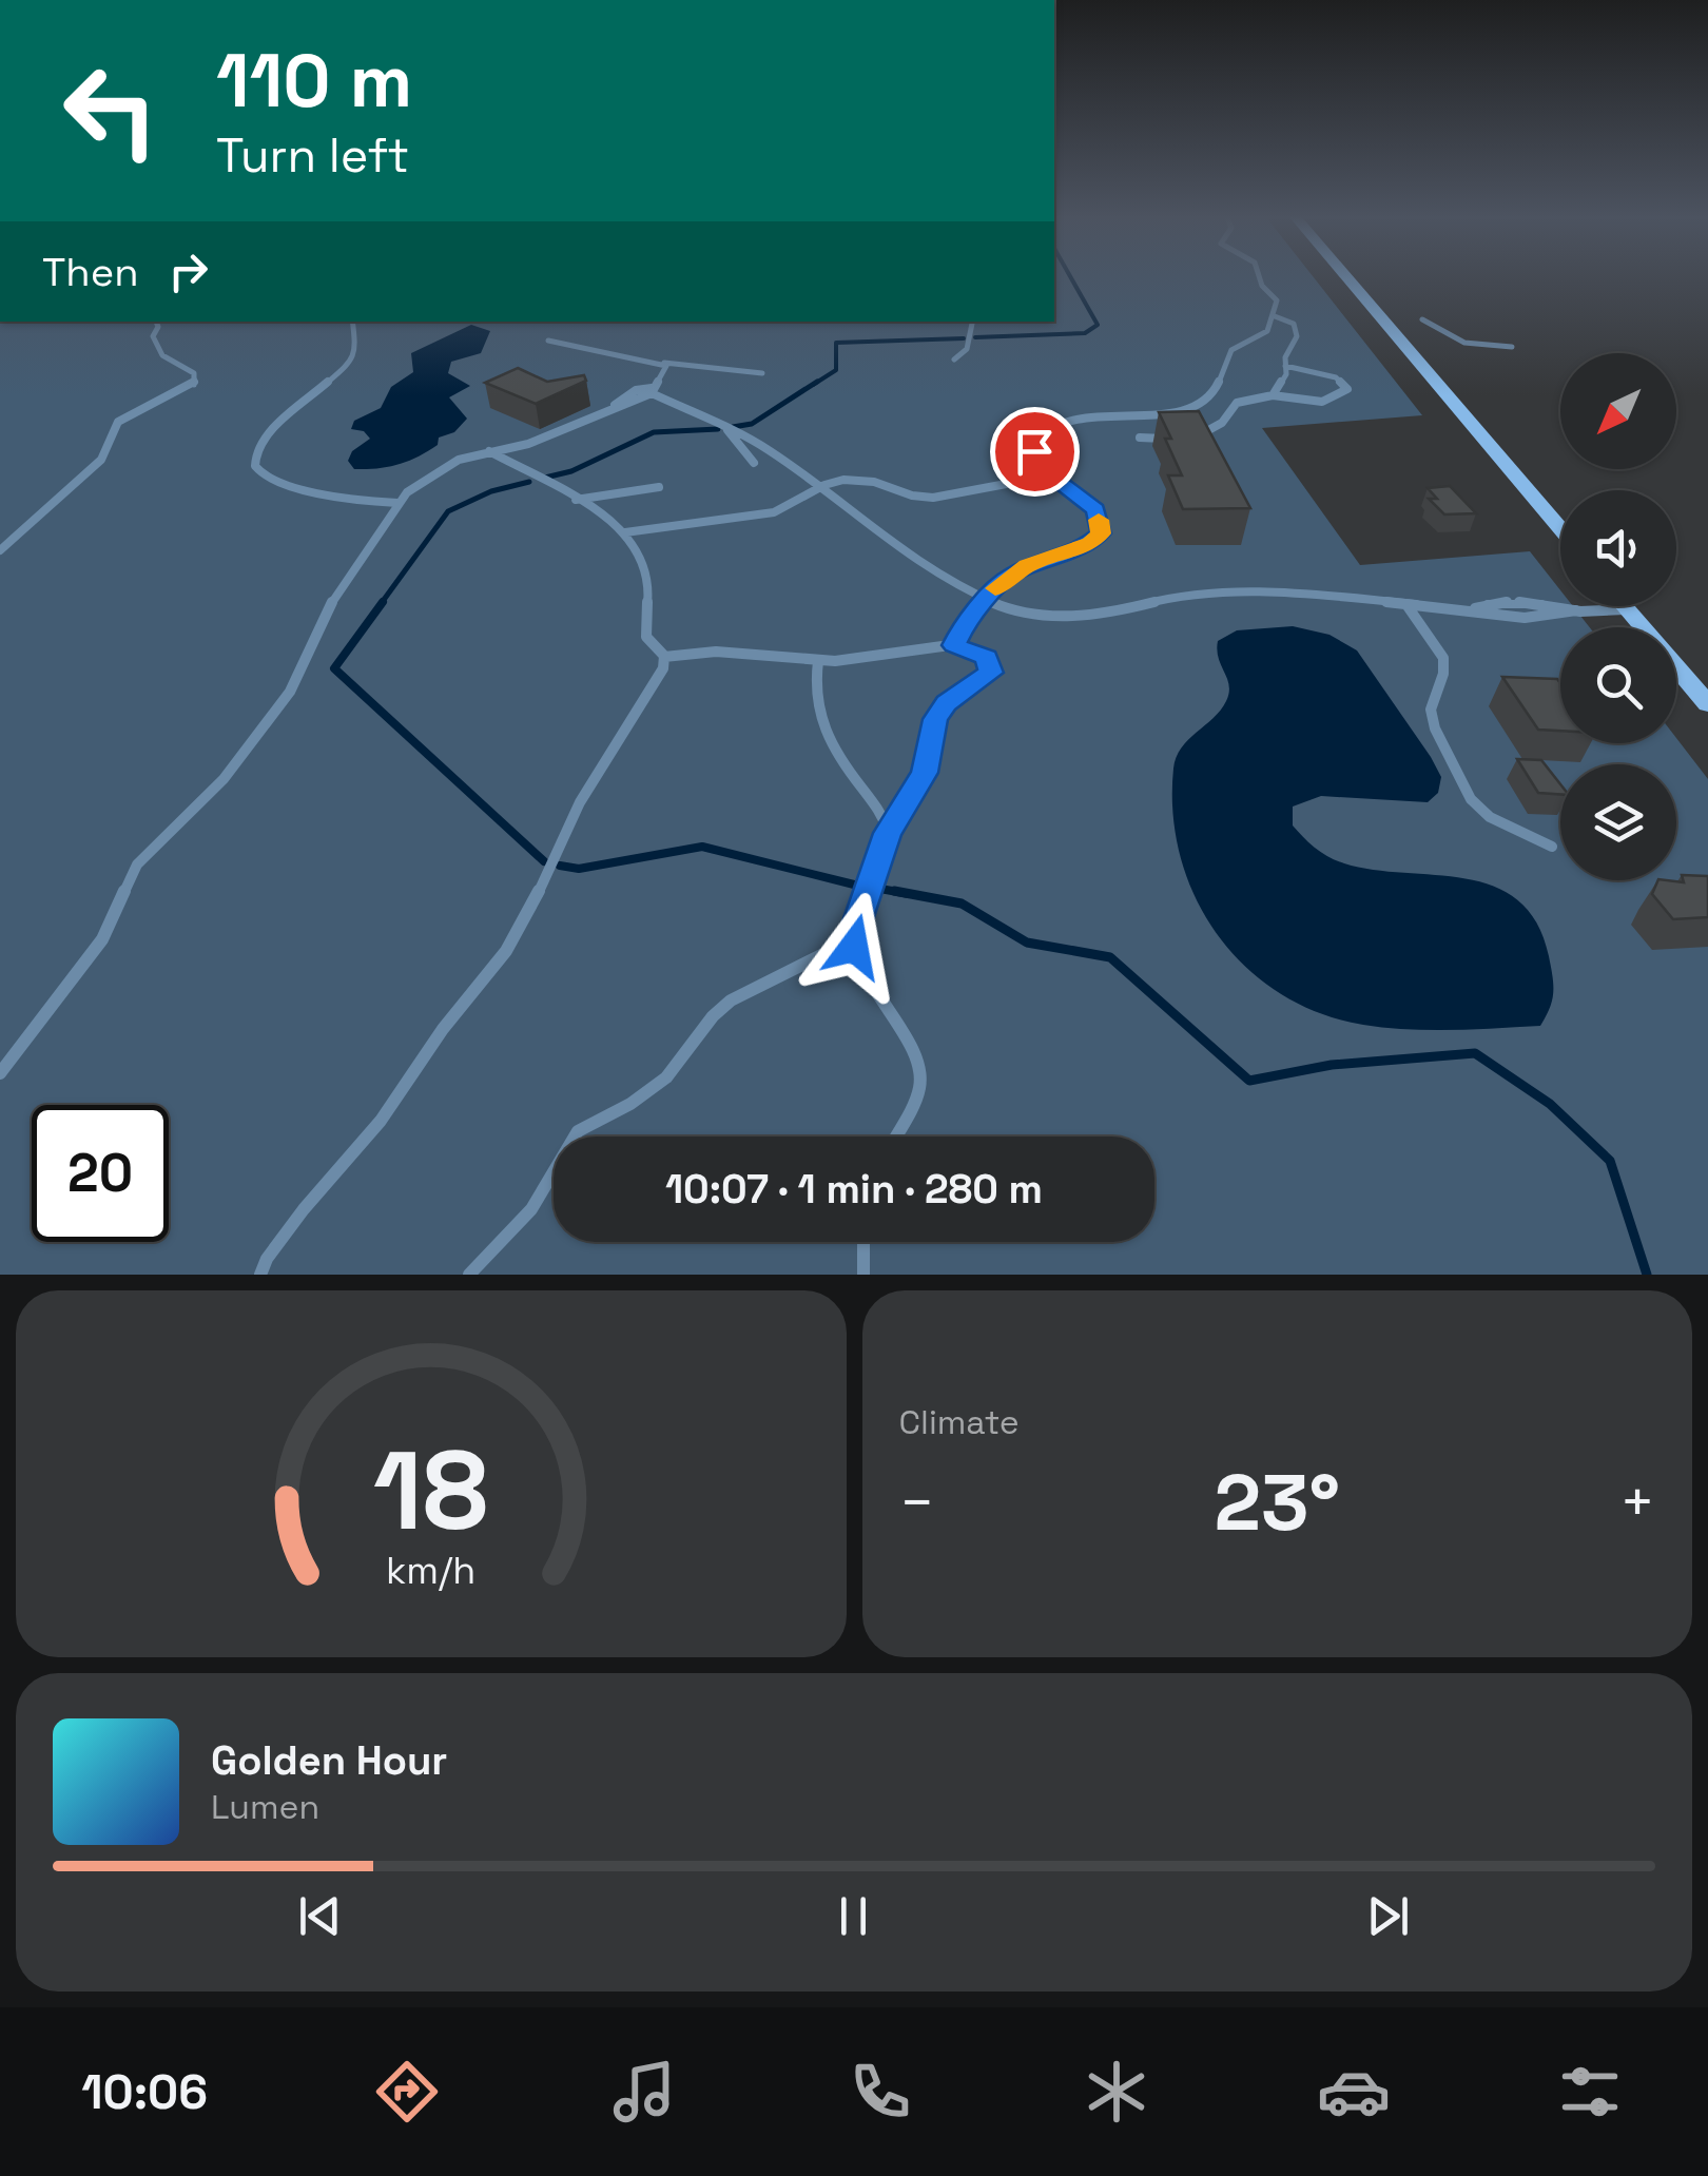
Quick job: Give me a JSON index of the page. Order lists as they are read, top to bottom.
{
  "north": "bottom left",
  "page": {
    "turn": ["110 m", "Turn left"],
    "then": "Then",
    "limit": "20",
    "trip": "10:07 · 1 min · 280 m",
    "tile": "Climate",
    "heat": ["−", "23°", "+"],
    "song": ["Golden Hour", "Lumen"],
    "tabs": "10:06",
    "gauge": ["18", "km/h"]
  }
}
